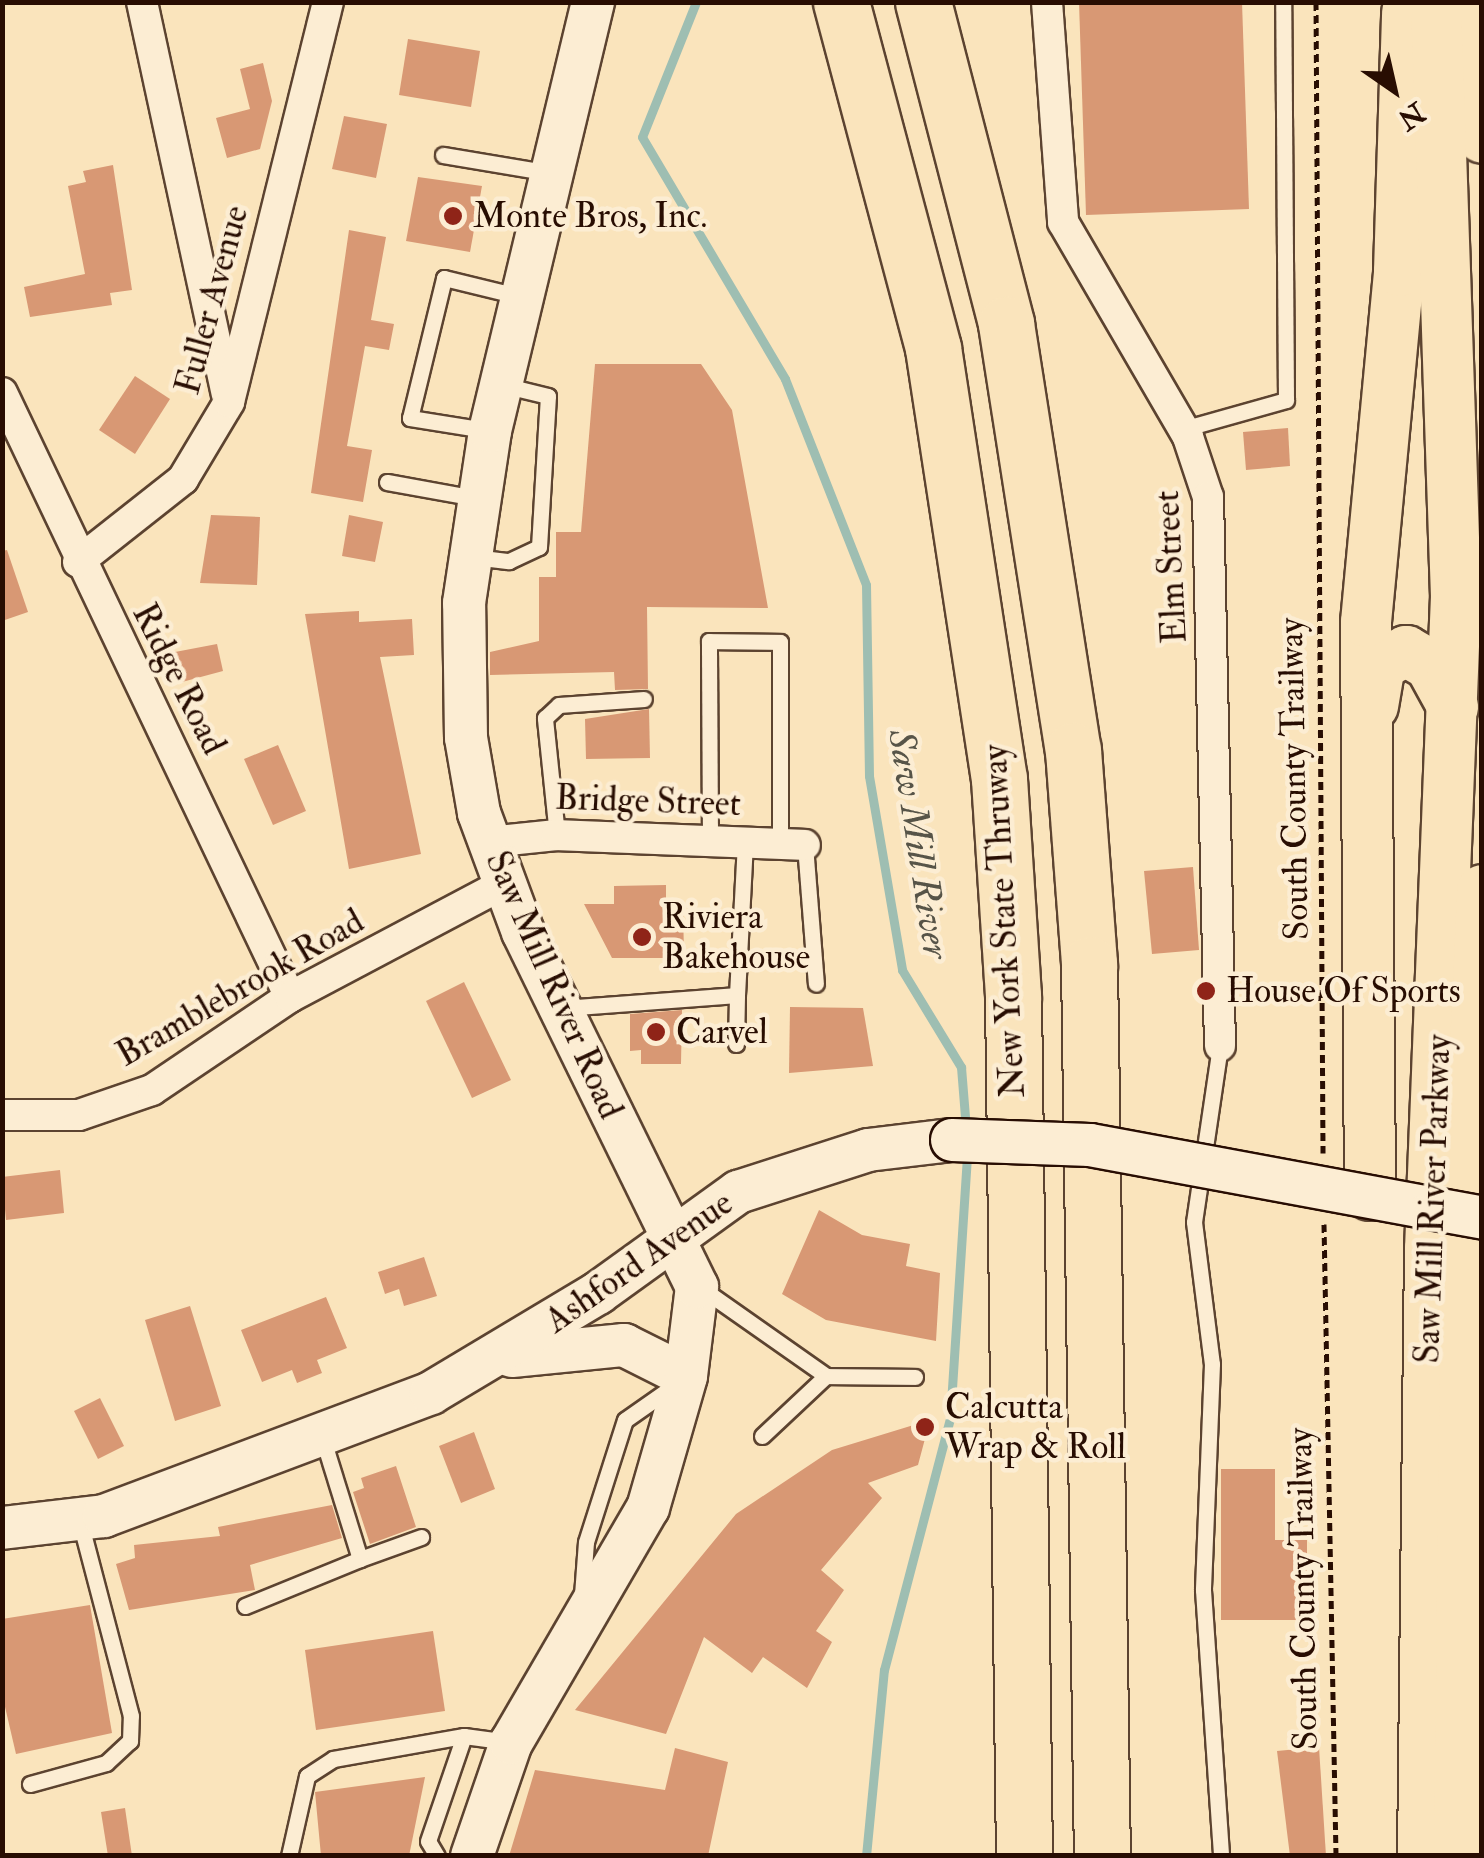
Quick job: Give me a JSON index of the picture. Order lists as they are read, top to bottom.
{
  "streets": {
    "highway": ["New York State Thruway", "Saw Mill River Parkway"],
    "main road": ["Saw Mill River Road", "Ashford Avenue"],
    "street": [
      "Fuller Avenue",
      "Elm Street",
      "Ridge Road",
      "Bridge Street",
      "Bramblebrook Road"
    ],
    "path": ["South County Trailway"]
  },
  "crossings": [
    ["Fuller Avenue", "Ridge Road"],
    ["Ridge Road", "Bramblebrook Road"],
    ["South County Trailway", "Ashford Avenue"],
    ["Bridge Street", "Saw Mill River Road"],
    ["Saw Mill River Road", "Bramblebrook Road"],
    ["Saw Mill River Road", "Ashford Avenue"],
    ["Saw Mill River Parkway", "Ashford Avenue"]
  ],
  "water": ["Saw Mill River"],
  "places": [
    "Monte Bros, Inc.",
    "Riviera Bakehouse",
    "House Of Sports",
    "Carvel",
    "Calcutta Wrap & Roll"
  ],
  "north": "bottom right"
}
